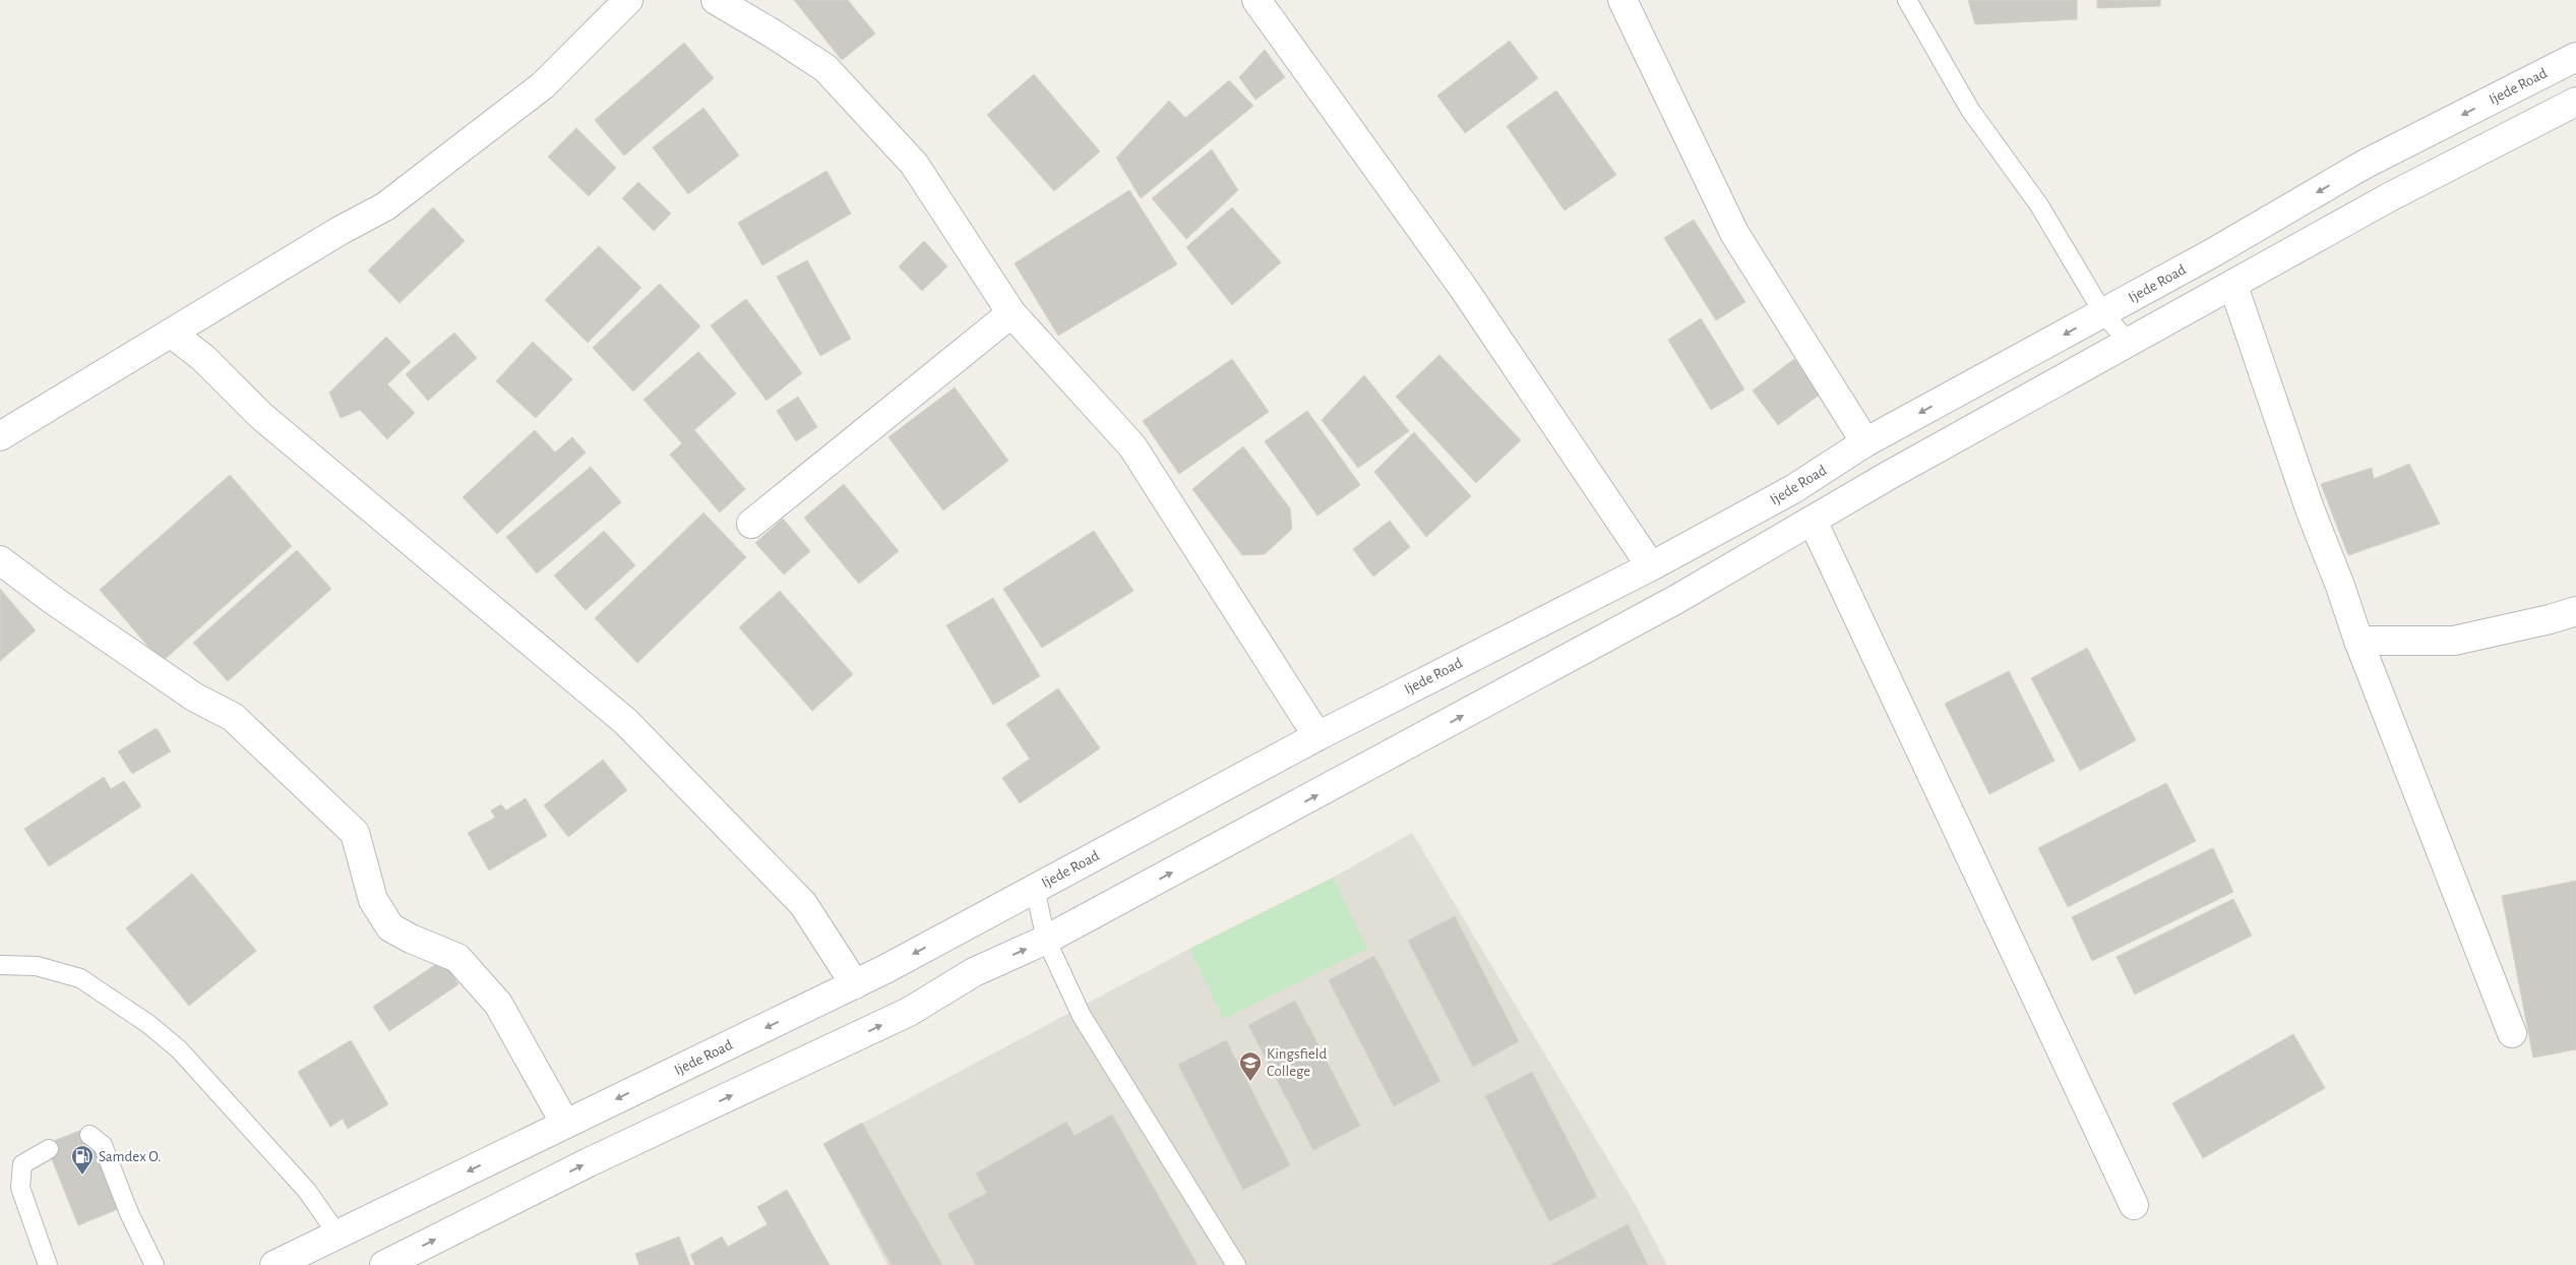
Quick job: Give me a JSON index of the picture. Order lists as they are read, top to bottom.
{
  "streets": {
    "street": ["Ijede Road"]
  },
  "places": {
    "school or university": ["Kingsfield College"],
    "fuel station": ["Samdex O."]
  }
}
